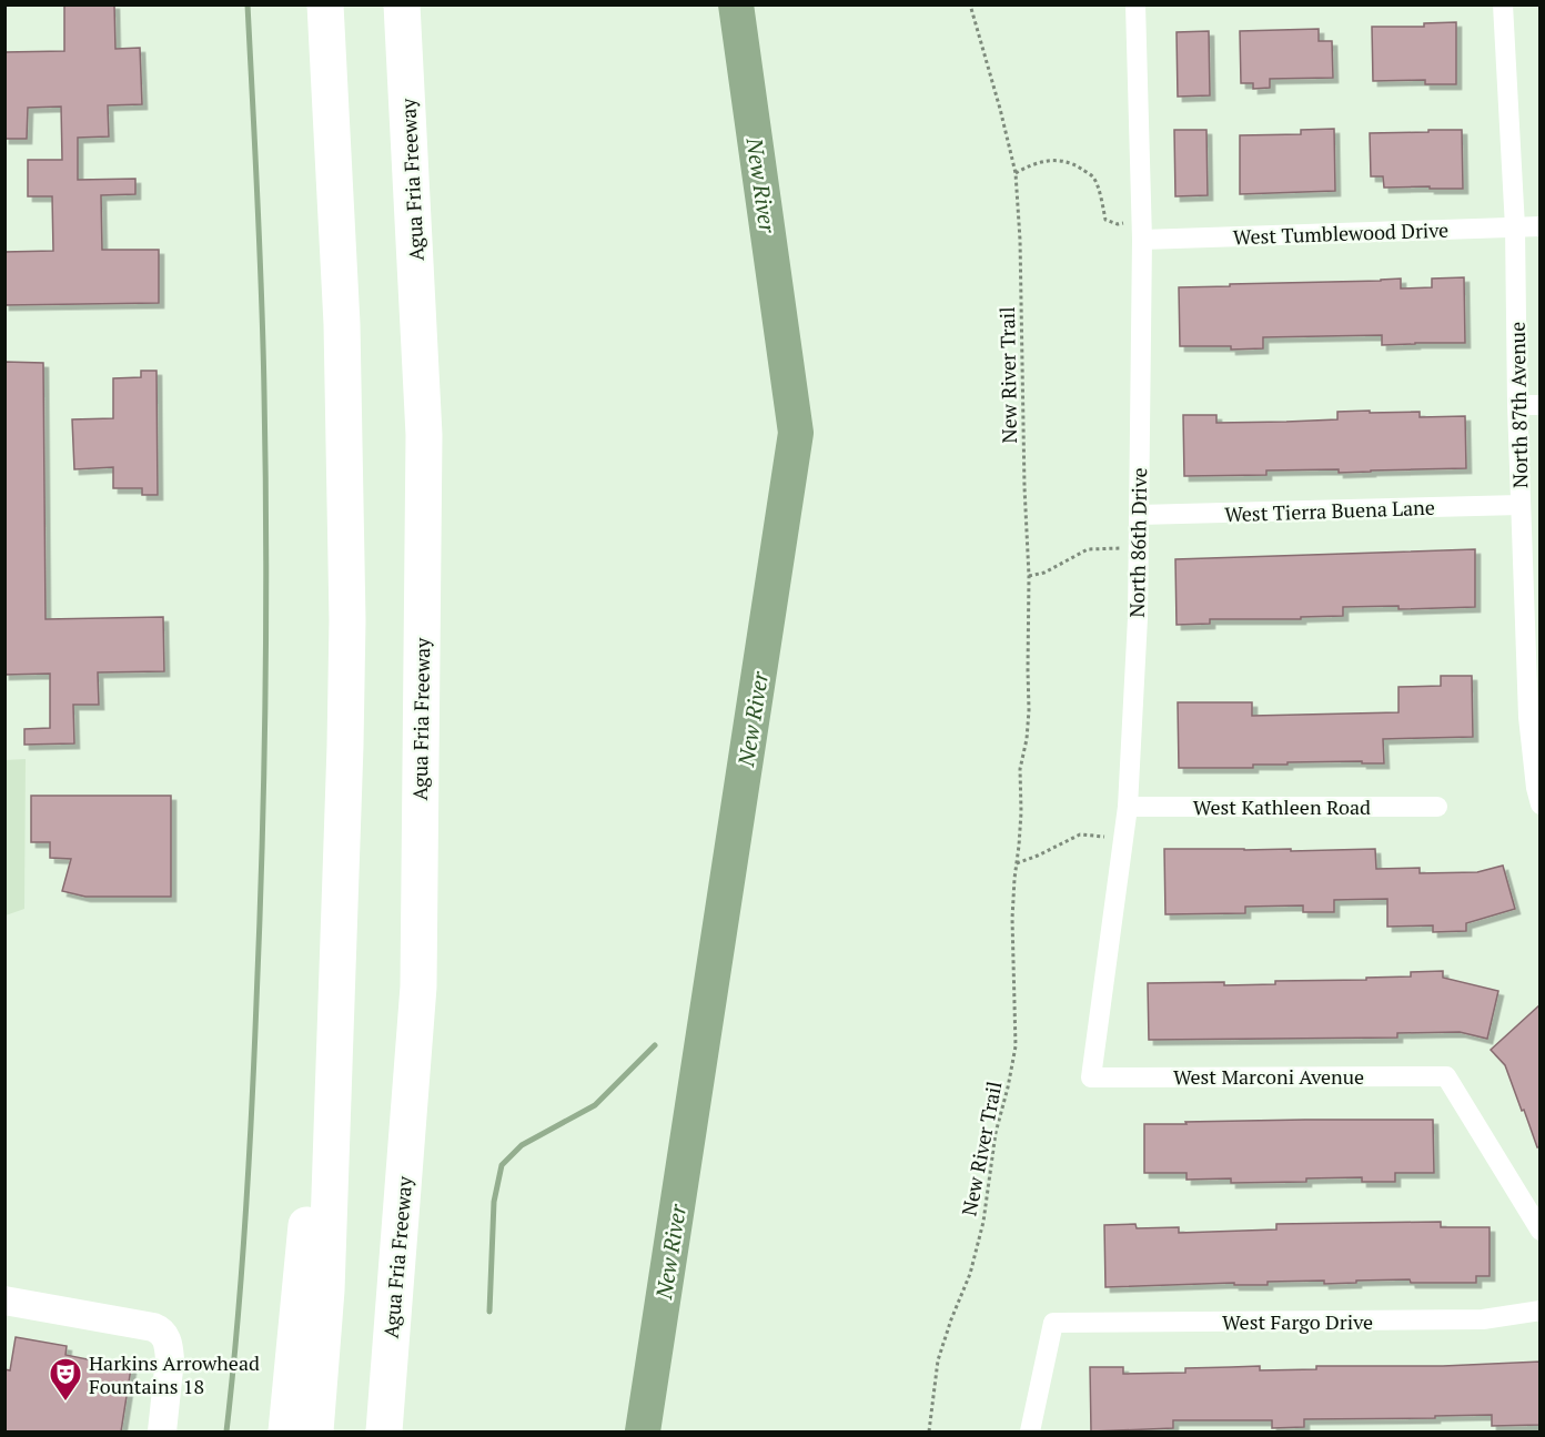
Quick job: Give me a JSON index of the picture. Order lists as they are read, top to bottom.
{
  "streets": {
    "highway": ["Agua Fria Freeway"],
    "street": [
      "West Tumblewood Drive",
      "North 87th Avenue",
      "West Tierra Buena Lane",
      "North 86th Drive",
      "West Kathleen Road",
      "West Marconi Avenue",
      "West Fargo Drive"
    ],
    "path": ["New River Trail"]
  },
  "crossings": [
    ["West Tumblewood Drive", "North 87th Avenue"],
    ["West Tumblewood Drive", "North 86th Drive"],
    ["North 87th Avenue", "West Tierra Buena Lane"],
    ["West Tierra Buena Lane", "North 86th Drive"],
    ["North 86th Drive", "West Kathleen Road"],
    ["North 86th Drive", "West Marconi Avenue"]
  ],
  "water": ["New River"],
  "places": {
    "theatre": ["Harkins Arrowhead Fountains 18"]
  }
}
